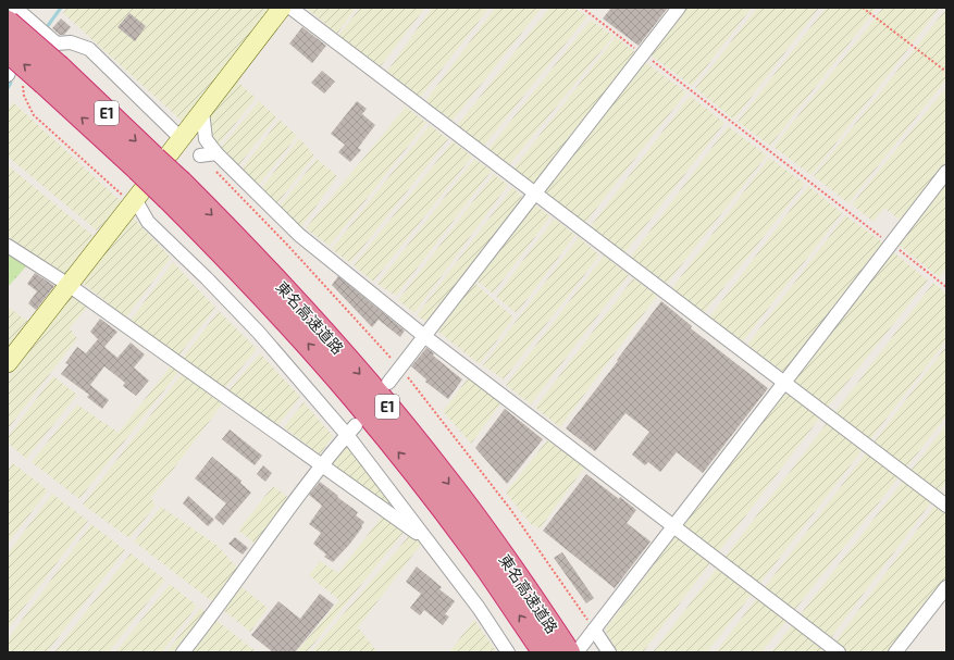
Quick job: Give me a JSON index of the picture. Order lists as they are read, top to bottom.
{
  "streets": {
    "highway": ["E1", "東名高速道路"]
  }
}
